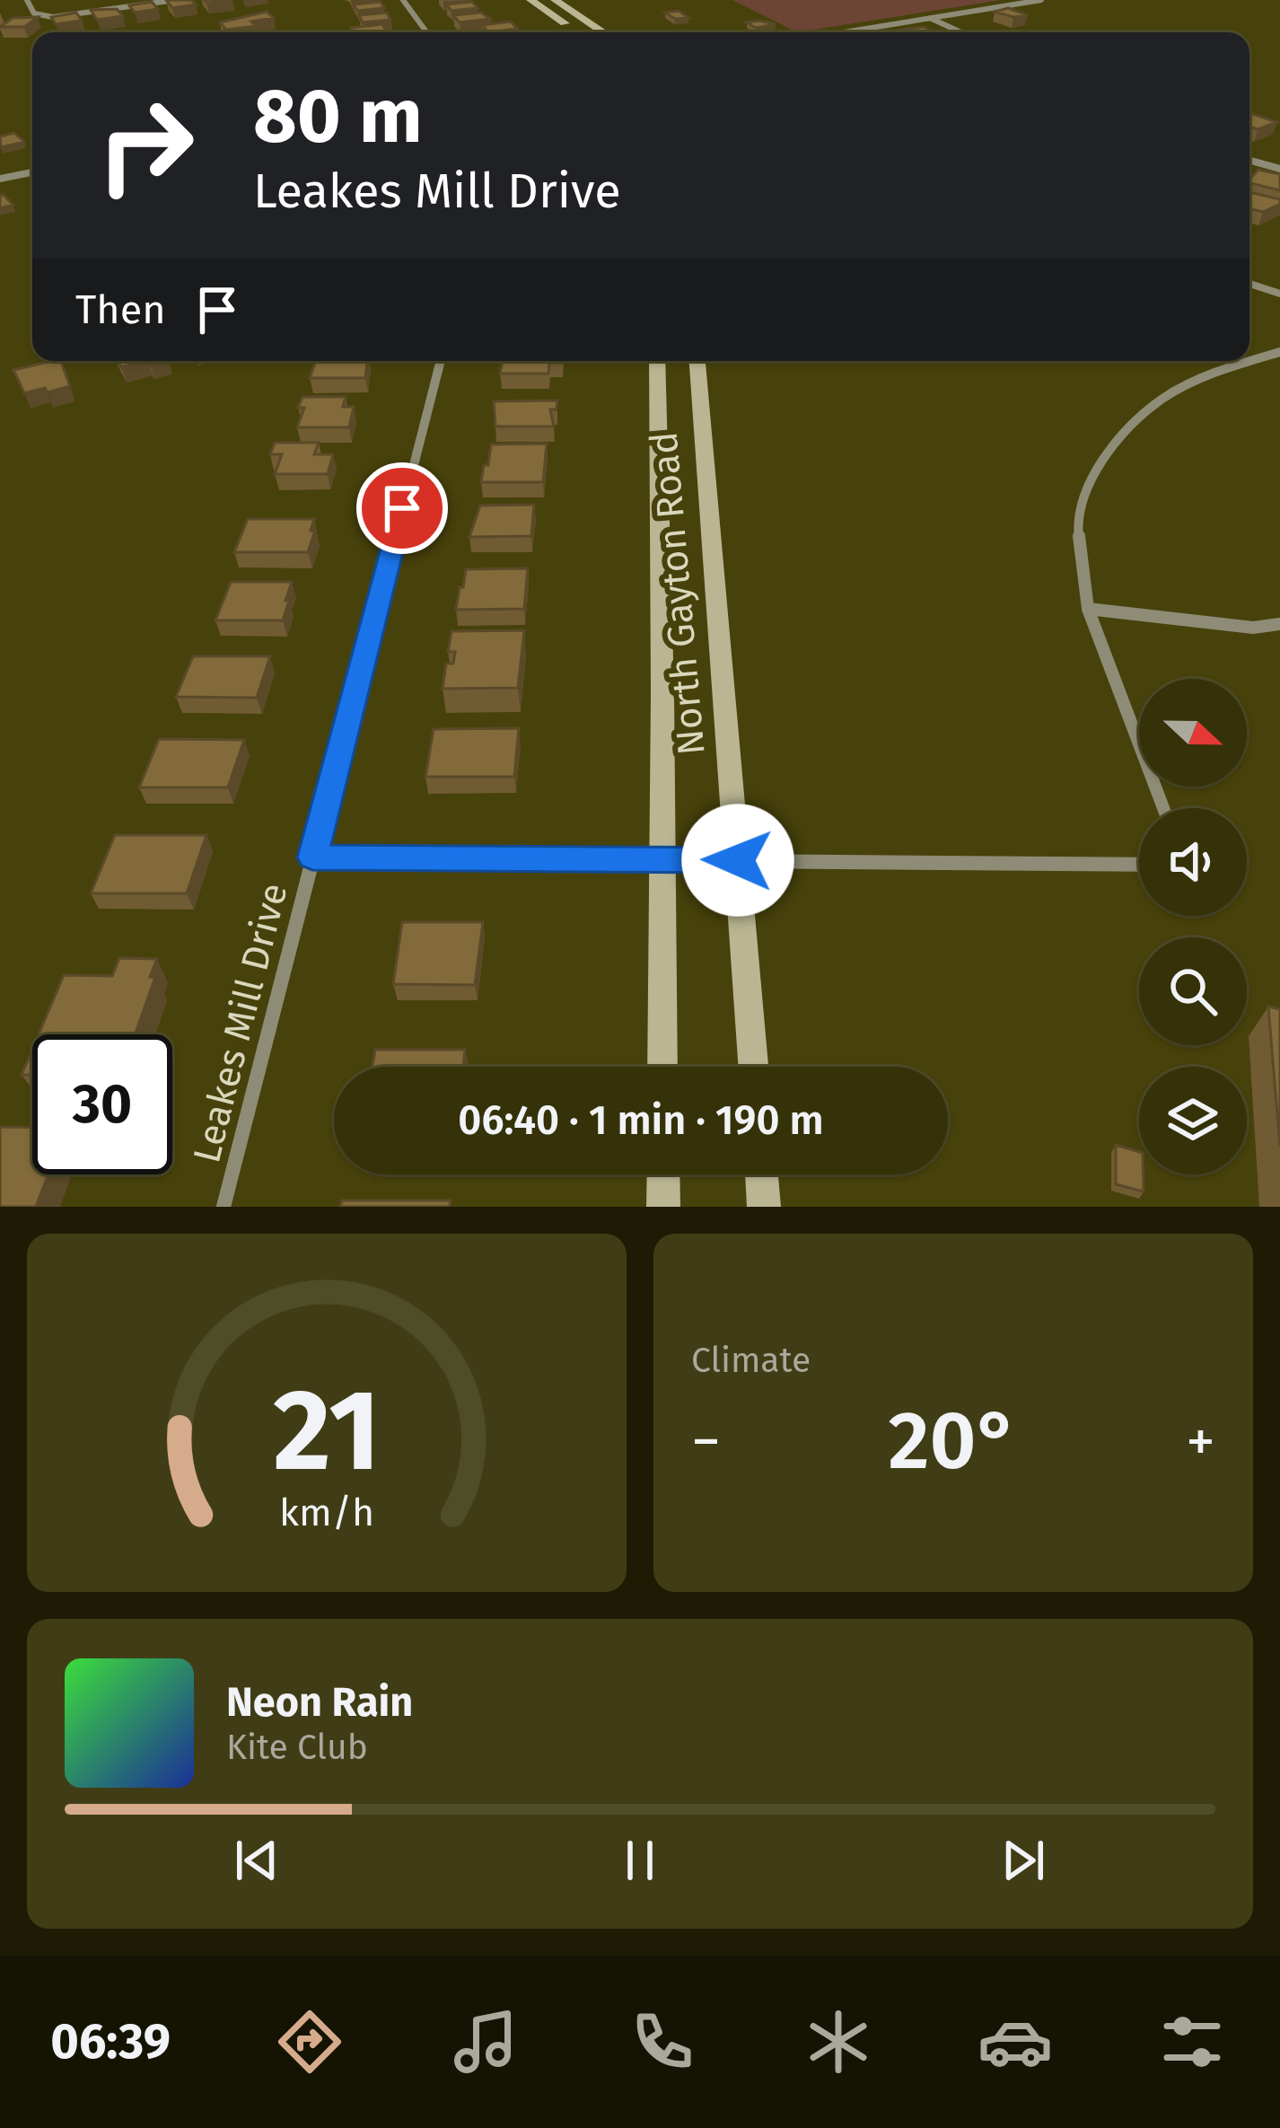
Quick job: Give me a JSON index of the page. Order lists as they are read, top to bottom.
{
  "streets": {
    "main road": ["North Gayton Road"],
    "street": ["Leakes Mill Drive"]
  },
  "north": "right",
  "page": {
    "turn": ["80 m", "Leakes Mill Drive"],
    "then": "Then",
    "limit": "30",
    "trip": "06:40 · 1 min · 190 m",
    "tile": "Climate",
    "heat": ["−", "20°", "+"],
    "song": ["Neon Rain", "Kite Club"],
    "tabs": "06:39",
    "gauge": ["21", "km/h"]
  }
}
